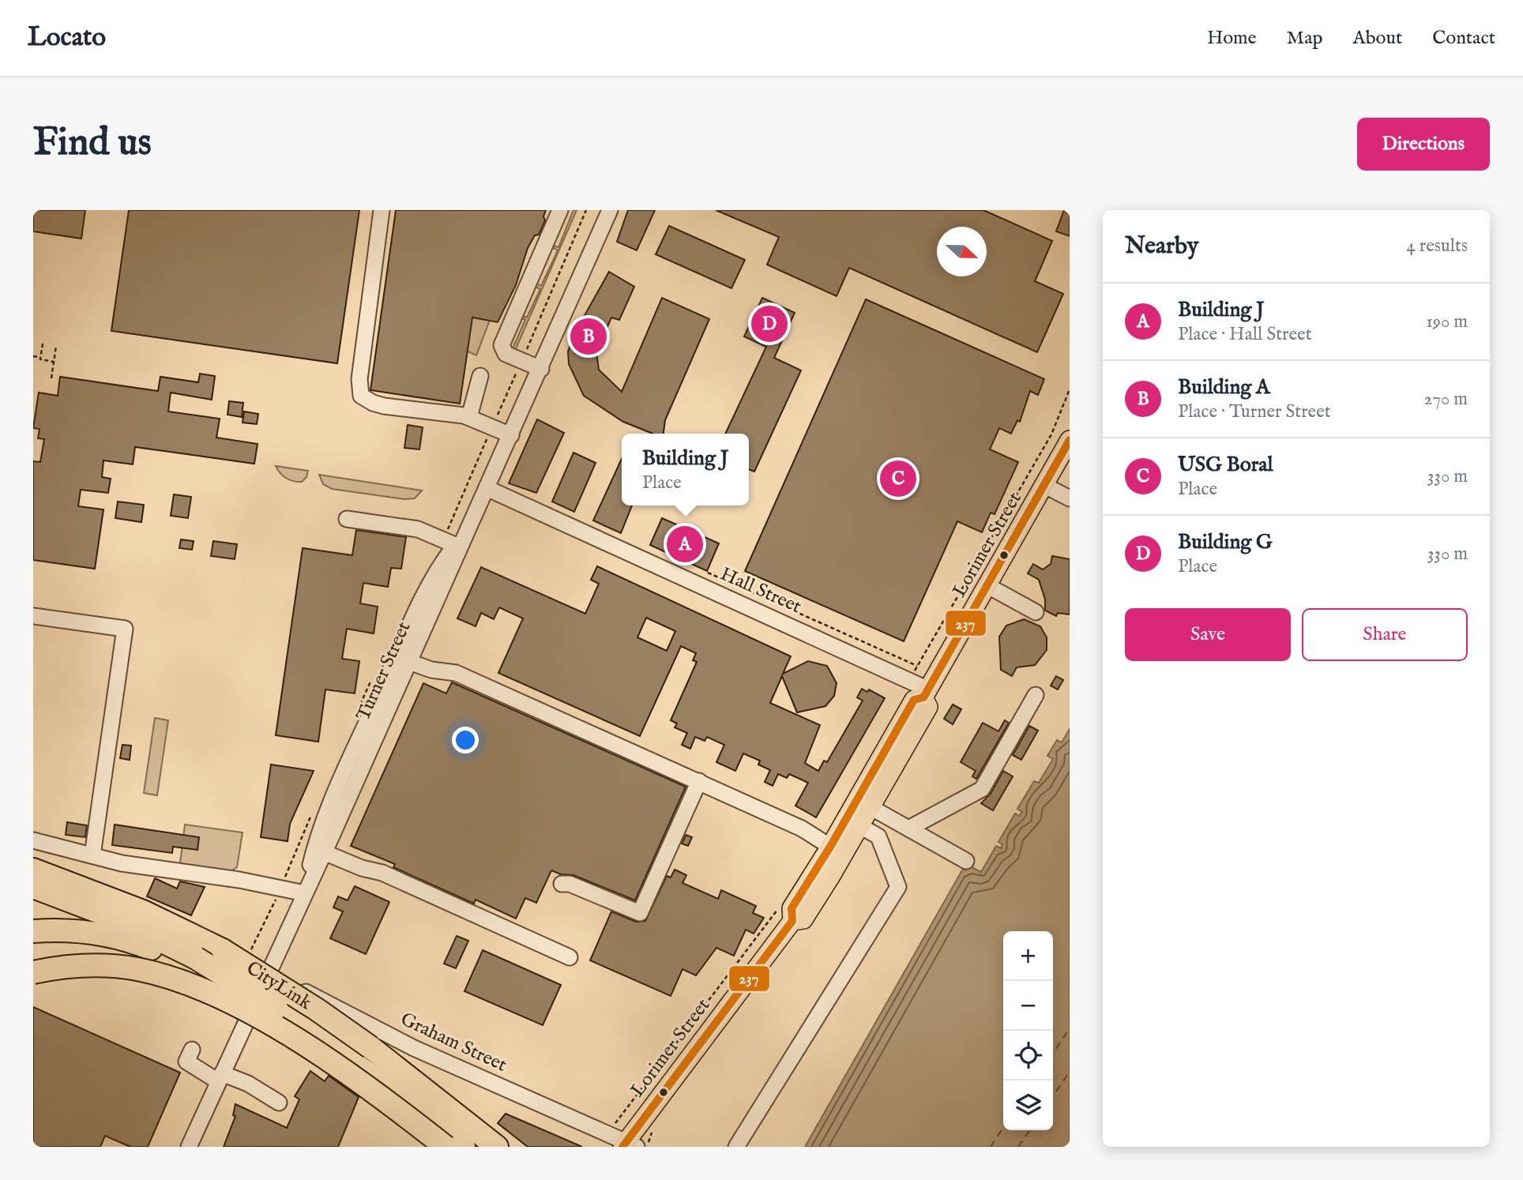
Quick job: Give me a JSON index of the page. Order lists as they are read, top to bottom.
{
  "streets": {
    "highway": ["CityLink"],
    "main road": ["Lorimer Street"],
    "street": ["Hall Street", "Turner Street", "Graham Street"]
  },
  "crossings": [
    ["Lorimer Street", "Hall Street"],
    ["Lorimer Street", "Graham Street"],
    ["Hall Street", "Turner Street"],
    ["Turner Street", "Graham Street"]
  ],
  "lines": ["transit line 237"],
  "north": "right",
  "page": {
    "header": "Locato",
    "nav": [
      "Home",
      "Map",
      "About",
      "Contact"
    ],
    "buttons": [
      "Directions",
      ["Save", "Share"]
    ],
    "title": "Find us",
    "heading": ["Nearby", "4 results"],
    "list": [
      {
        "mark": "A",
        "name": "Building J",
        "note": "Place · Hall Street",
        "value": "190 m"
      },
      {
        "mark": "B",
        "name": "Building A",
        "note": "Place · Turner Street",
        "value": "270 m"
      },
      {
        "mark": "C",
        "name": "USG Boral",
        "note": "Place",
        "value": "330 m"
      },
      {
        "mark": "D",
        "name": "Building G",
        "note": "Place",
        "value": "330 m"
      }
    ],
    "pins": [
      "D",
      "B",
      "C",
      "A"
    ],
    "popup": ["Building J", "Place"],
    "map_buttons": ["+", "−"]
  }
}
